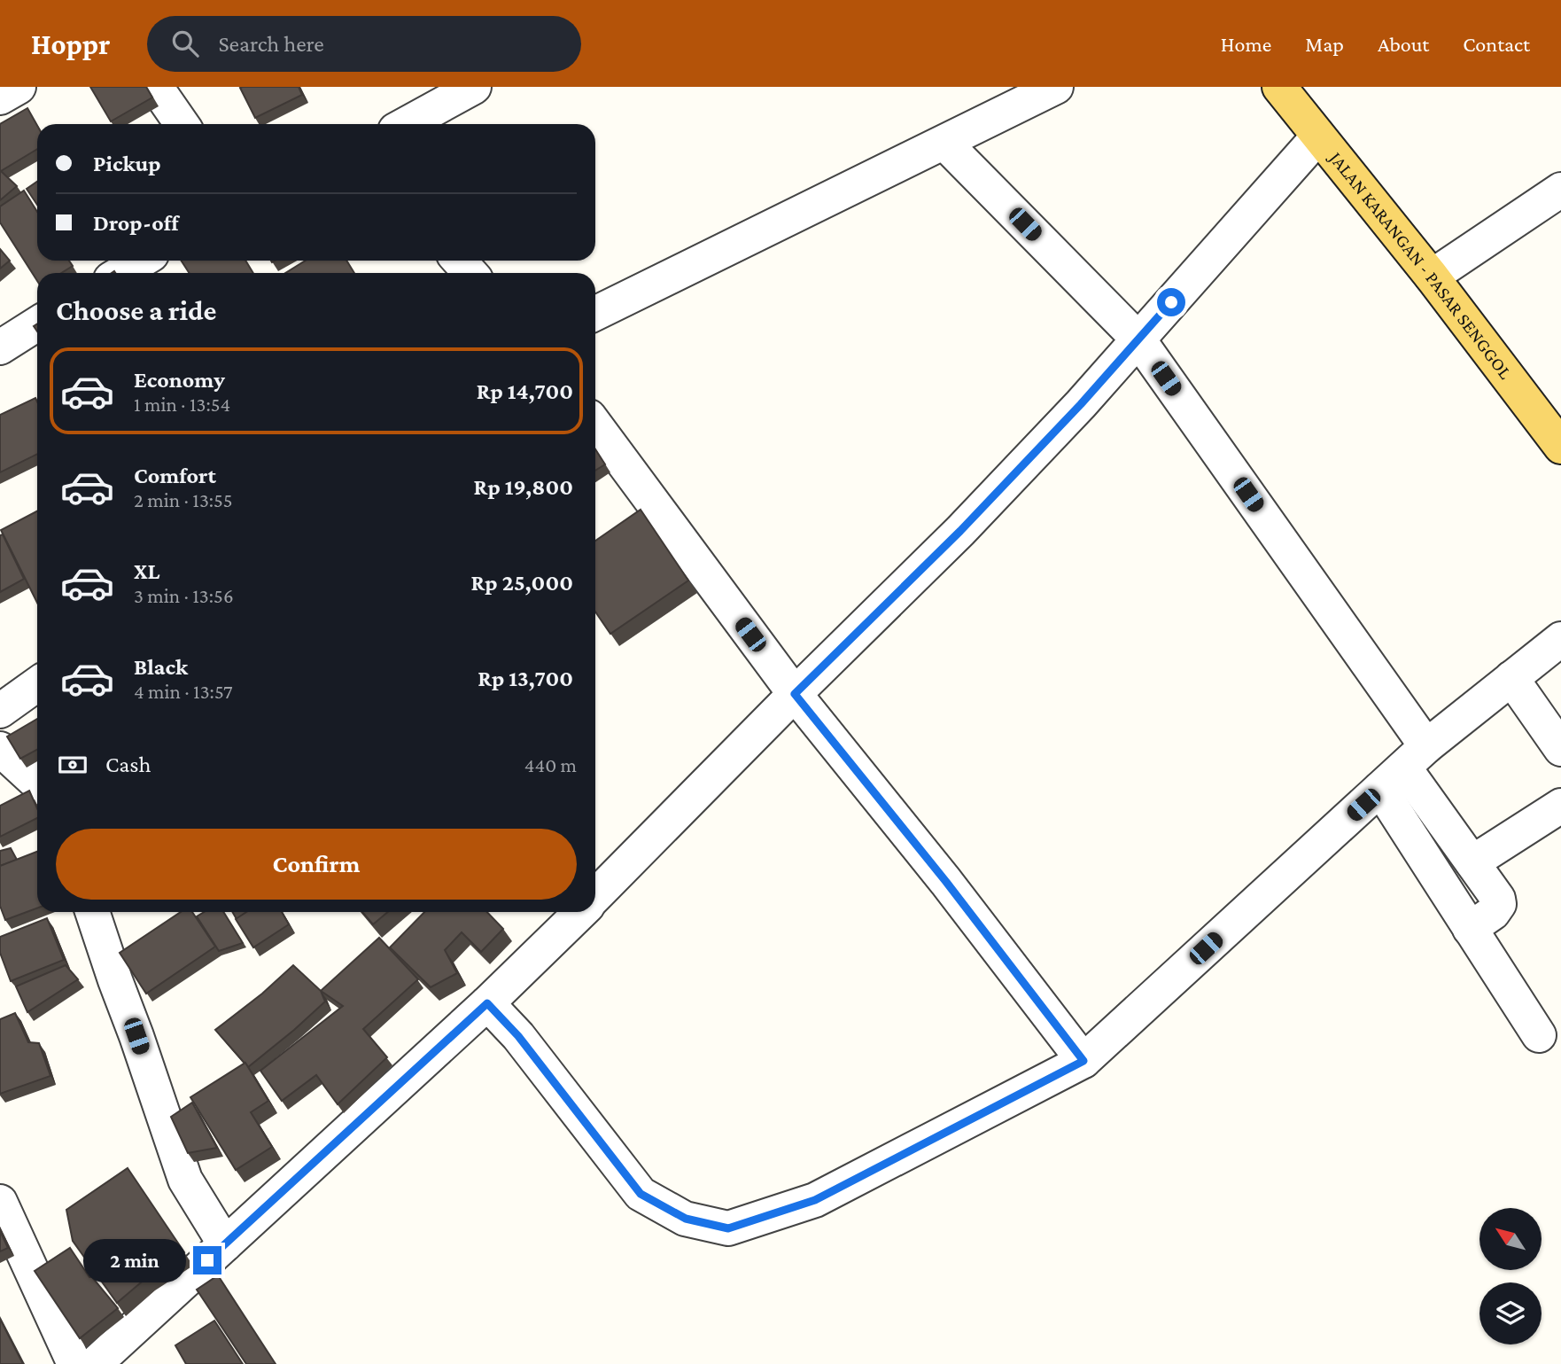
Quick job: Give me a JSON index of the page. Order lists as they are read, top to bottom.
{
  "streets": {
    "main road": ["JALAN KARANGAN - PASAR SENGGOL"]
  },
  "north": "top left",
  "page": {
    "header": "Hoppr",
    "search": "Search here",
    "nav": [
      "Home",
      "Map",
      "About",
      "Contact"
    ],
    "banner": ["Pickup", "Drop-off"],
    "heading": "Choose a ride",
    "list": [
      {
        "name": "Economy",
        "note": "1 min · 13:54",
        "value": "Rp 14,700"
      },
      {
        "name": "Comfort",
        "note": "2 min · 13:55",
        "value": "Rp 19,800"
      },
      {
        "name": "XL",
        "note": "3 min · 13:56",
        "value": "Rp 25,000"
      },
      {
        "name": "Black",
        "note": "4 min · 13:57",
        "value": "Rp 13,700"
      }
    ],
    "pay": ["Cash", "440 m"],
    "buttons": "Confirm",
    "bubble": "2 min"
  }
}
